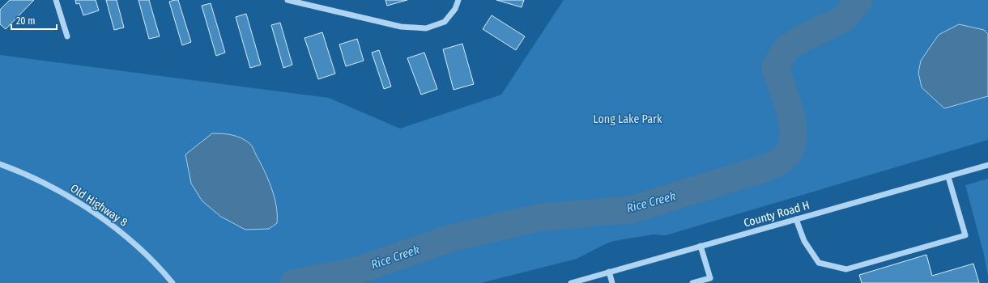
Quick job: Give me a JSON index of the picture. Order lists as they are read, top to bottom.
{
  "streets": {
    "street": ["Old Highway 8", "County Road H"]
  },
  "water": ["Rice Creek"],
  "parks": ["Long Lake Park"],
  "scale_bar": "20 m"
}
